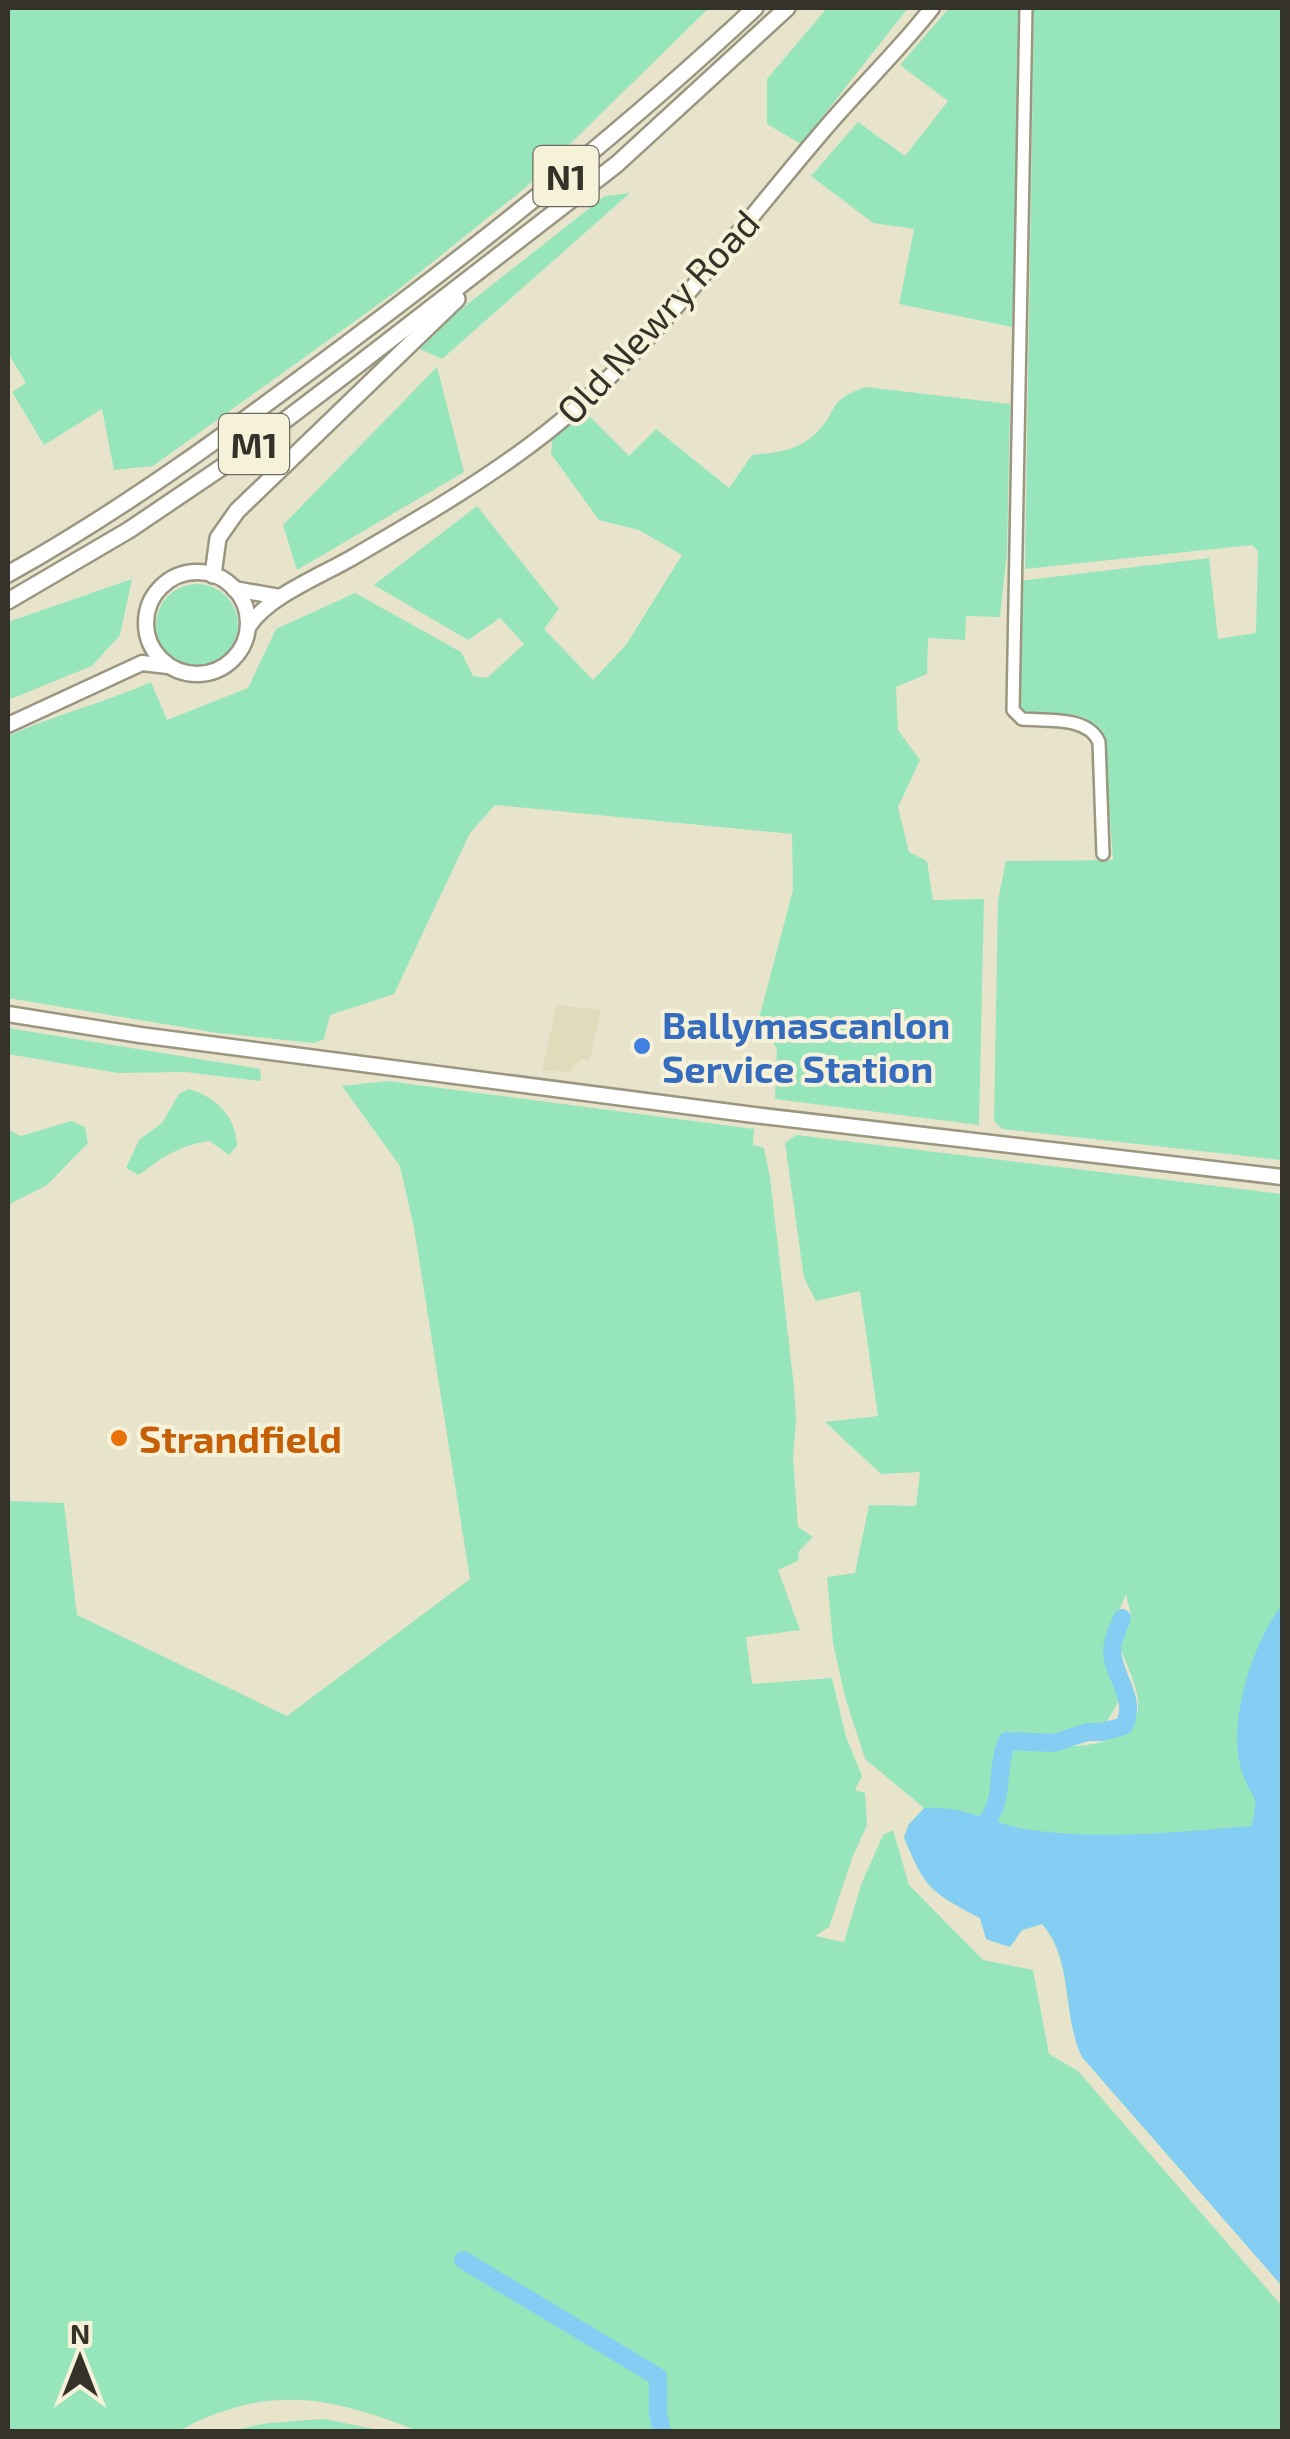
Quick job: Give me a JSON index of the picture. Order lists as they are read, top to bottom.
{
  "streets": {
    "highway": ["N1", "M1"],
    "main road": ["Old Newry Road"]
  },
  "crossings": [
    ["N1", "M1"]
  ],
  "places": ["Ballymascanlon Service Station", "Strandfield"],
  "north": "top"
}
